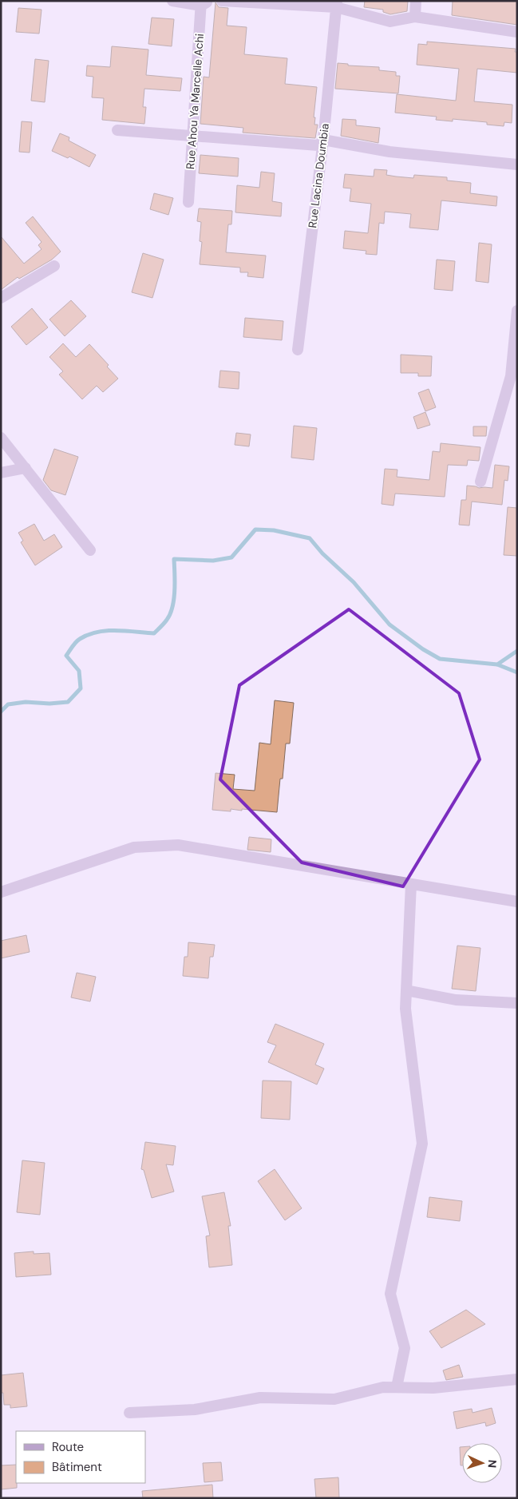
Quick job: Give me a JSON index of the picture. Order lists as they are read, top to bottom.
{
  "streets": {
    "street": ["Rue Ahou Ya Marcelle Achi", "Rue Lacina Doumbia"]
  },
  "legend": ["Route", "Bâtiment"],
  "north": "right"
}
